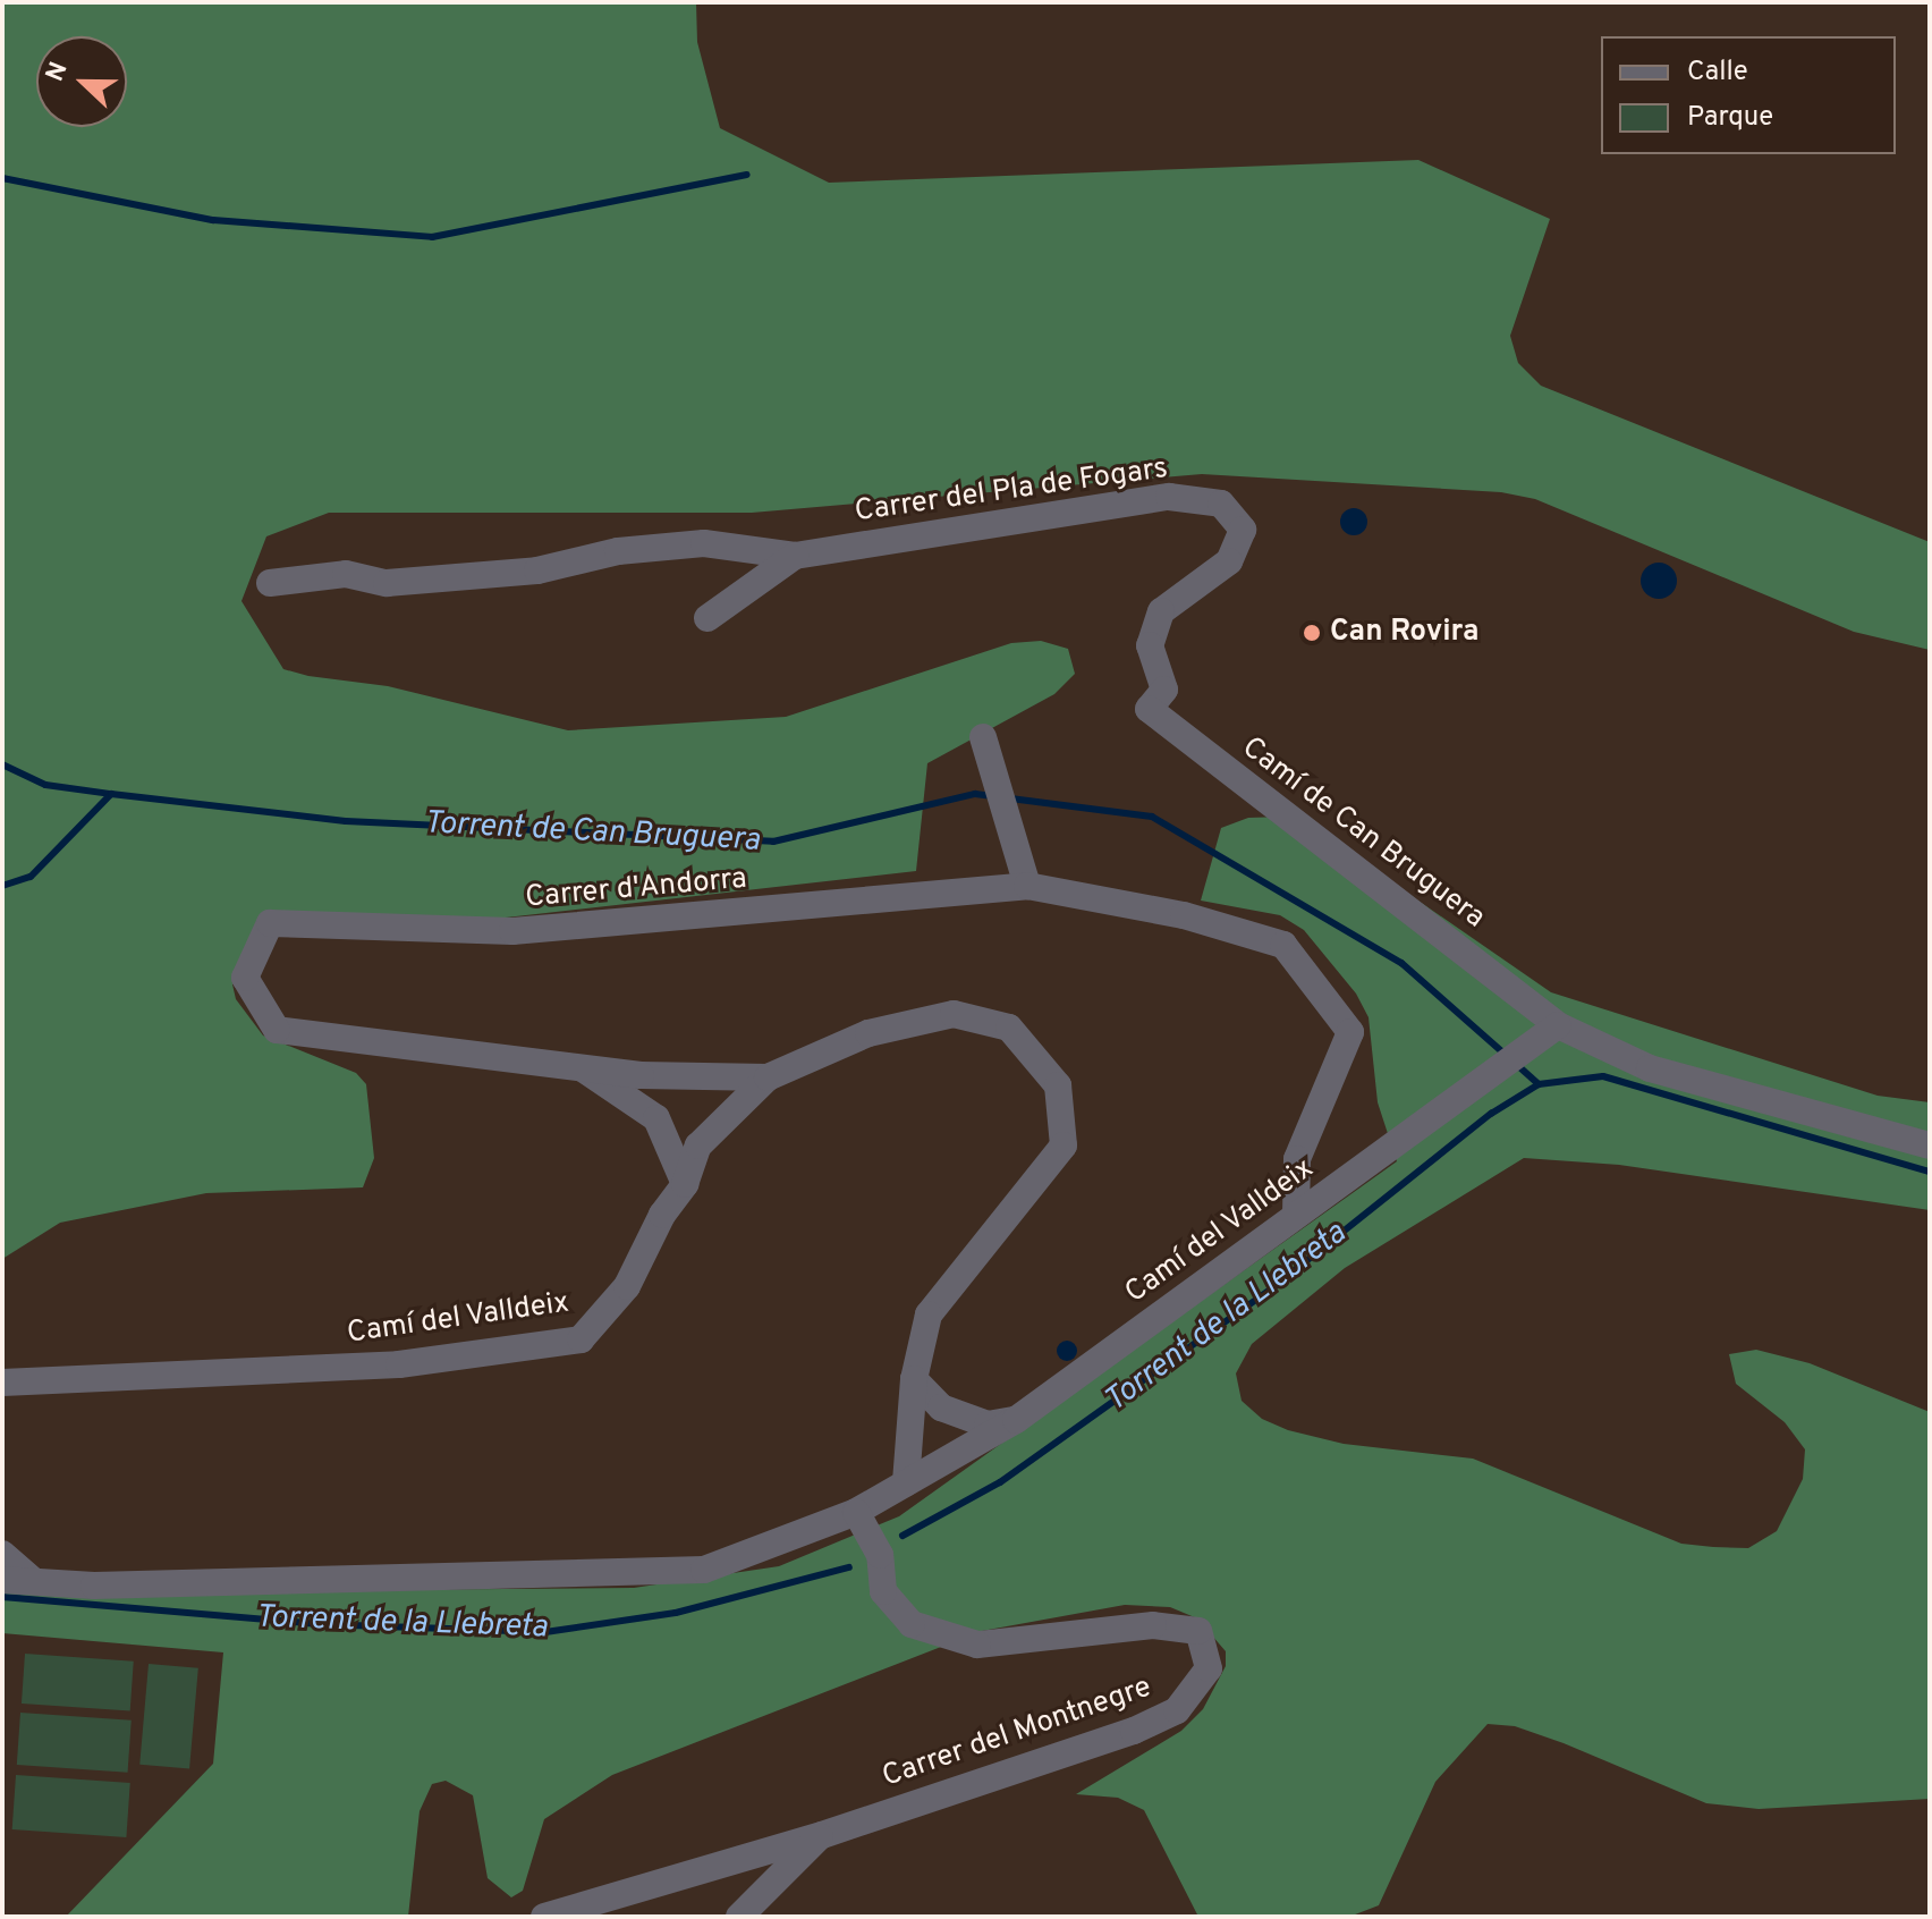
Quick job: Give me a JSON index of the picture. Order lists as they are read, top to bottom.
{
  "streets": {
    "street": [
      "Carrer del Pla de Fogars",
      "Camí de Can Bruguera",
      "Carrer d'Andorra",
      "Camí del Valldeix",
      "Carrer del Montnegre"
    ]
  },
  "crossings": [
    ["Carrer del Pla de Fogars", "Camí de Can Bruguera"],
    ["Camí de Can Bruguera", "Camí del Valldeix"],
    ["Carrer d'Andorra", "Camí del Valldeix"]
  ],
  "water": ["Torrent de Can Bruguera", "Torrent de la Llebreta"],
  "places": ["Can Rovira"],
  "legend": ["Calle", "Parque"],
  "north": "left"
}
